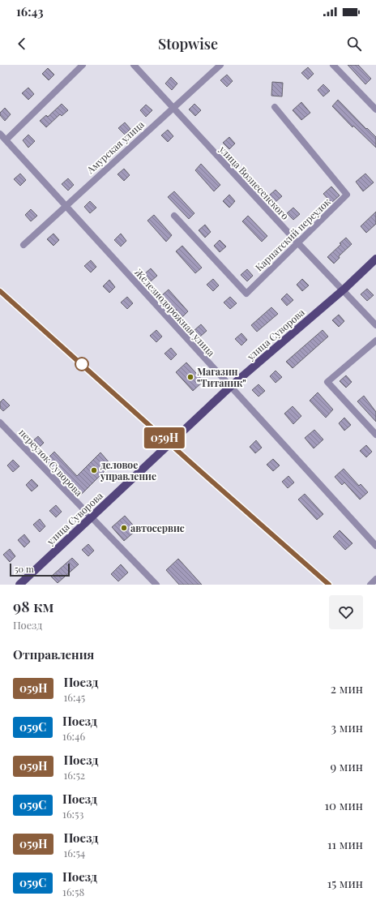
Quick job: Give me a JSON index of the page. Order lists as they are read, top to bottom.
{
  "streets": {
    "main road": ["улица Суворова"],
    "street": [
      "Амурская улица",
      "улица Вознесенского",
      "Карпатский переулок",
      "Железнодорожная улица",
      "переулок Суворова"
    ]
  },
  "crossings": [
    ["Амурская улица", "улица Вознесенского"],
    ["Амурская улица", "Железнодорожная улица"],
    ["улица Вознесенского", "Карпатский переулок"],
    ["улица Вознесенского", "улица Суворова"],
    ["Железнодорожная улица", "улица Суворова"],
    ["улица Суворова", "переулок Суворова"]
  ],
  "places": ["Магазин \"Титаник\"", "деловое управление", "автосервис"],
  "scale_bar": "50 m",
  "page": {
    "status": "16:43",
    "header": "Stopwise",
    "on_map": "059Н",
    "scale": "50 m",
    "heading": [
      ["98 км", "Поезд"],
      "Отправления"
    ],
    "list": [
      {
        "mark": "059Н",
        "name": "Поезд",
        "note": "16:45",
        "value": "2 мин"
      },
      {
        "mark": "059С",
        "name": "Поезд",
        "note": "16:46",
        "value": "3 мин"
      },
      {
        "mark": "059Н",
        "name": "Поезд",
        "note": "16:52",
        "value": "9 мин"
      },
      {
        "mark": "059С",
        "name": "Поезд",
        "note": "16:53",
        "value": "10 мин"
      },
      {
        "mark": "059Н",
        "name": "Поезд",
        "note": "16:54",
        "value": "11 мин"
      },
      {
        "mark": "059С",
        "name": "Поезд",
        "note": "16:58",
        "value": "15 мин"
      }
    ]
  }
}
